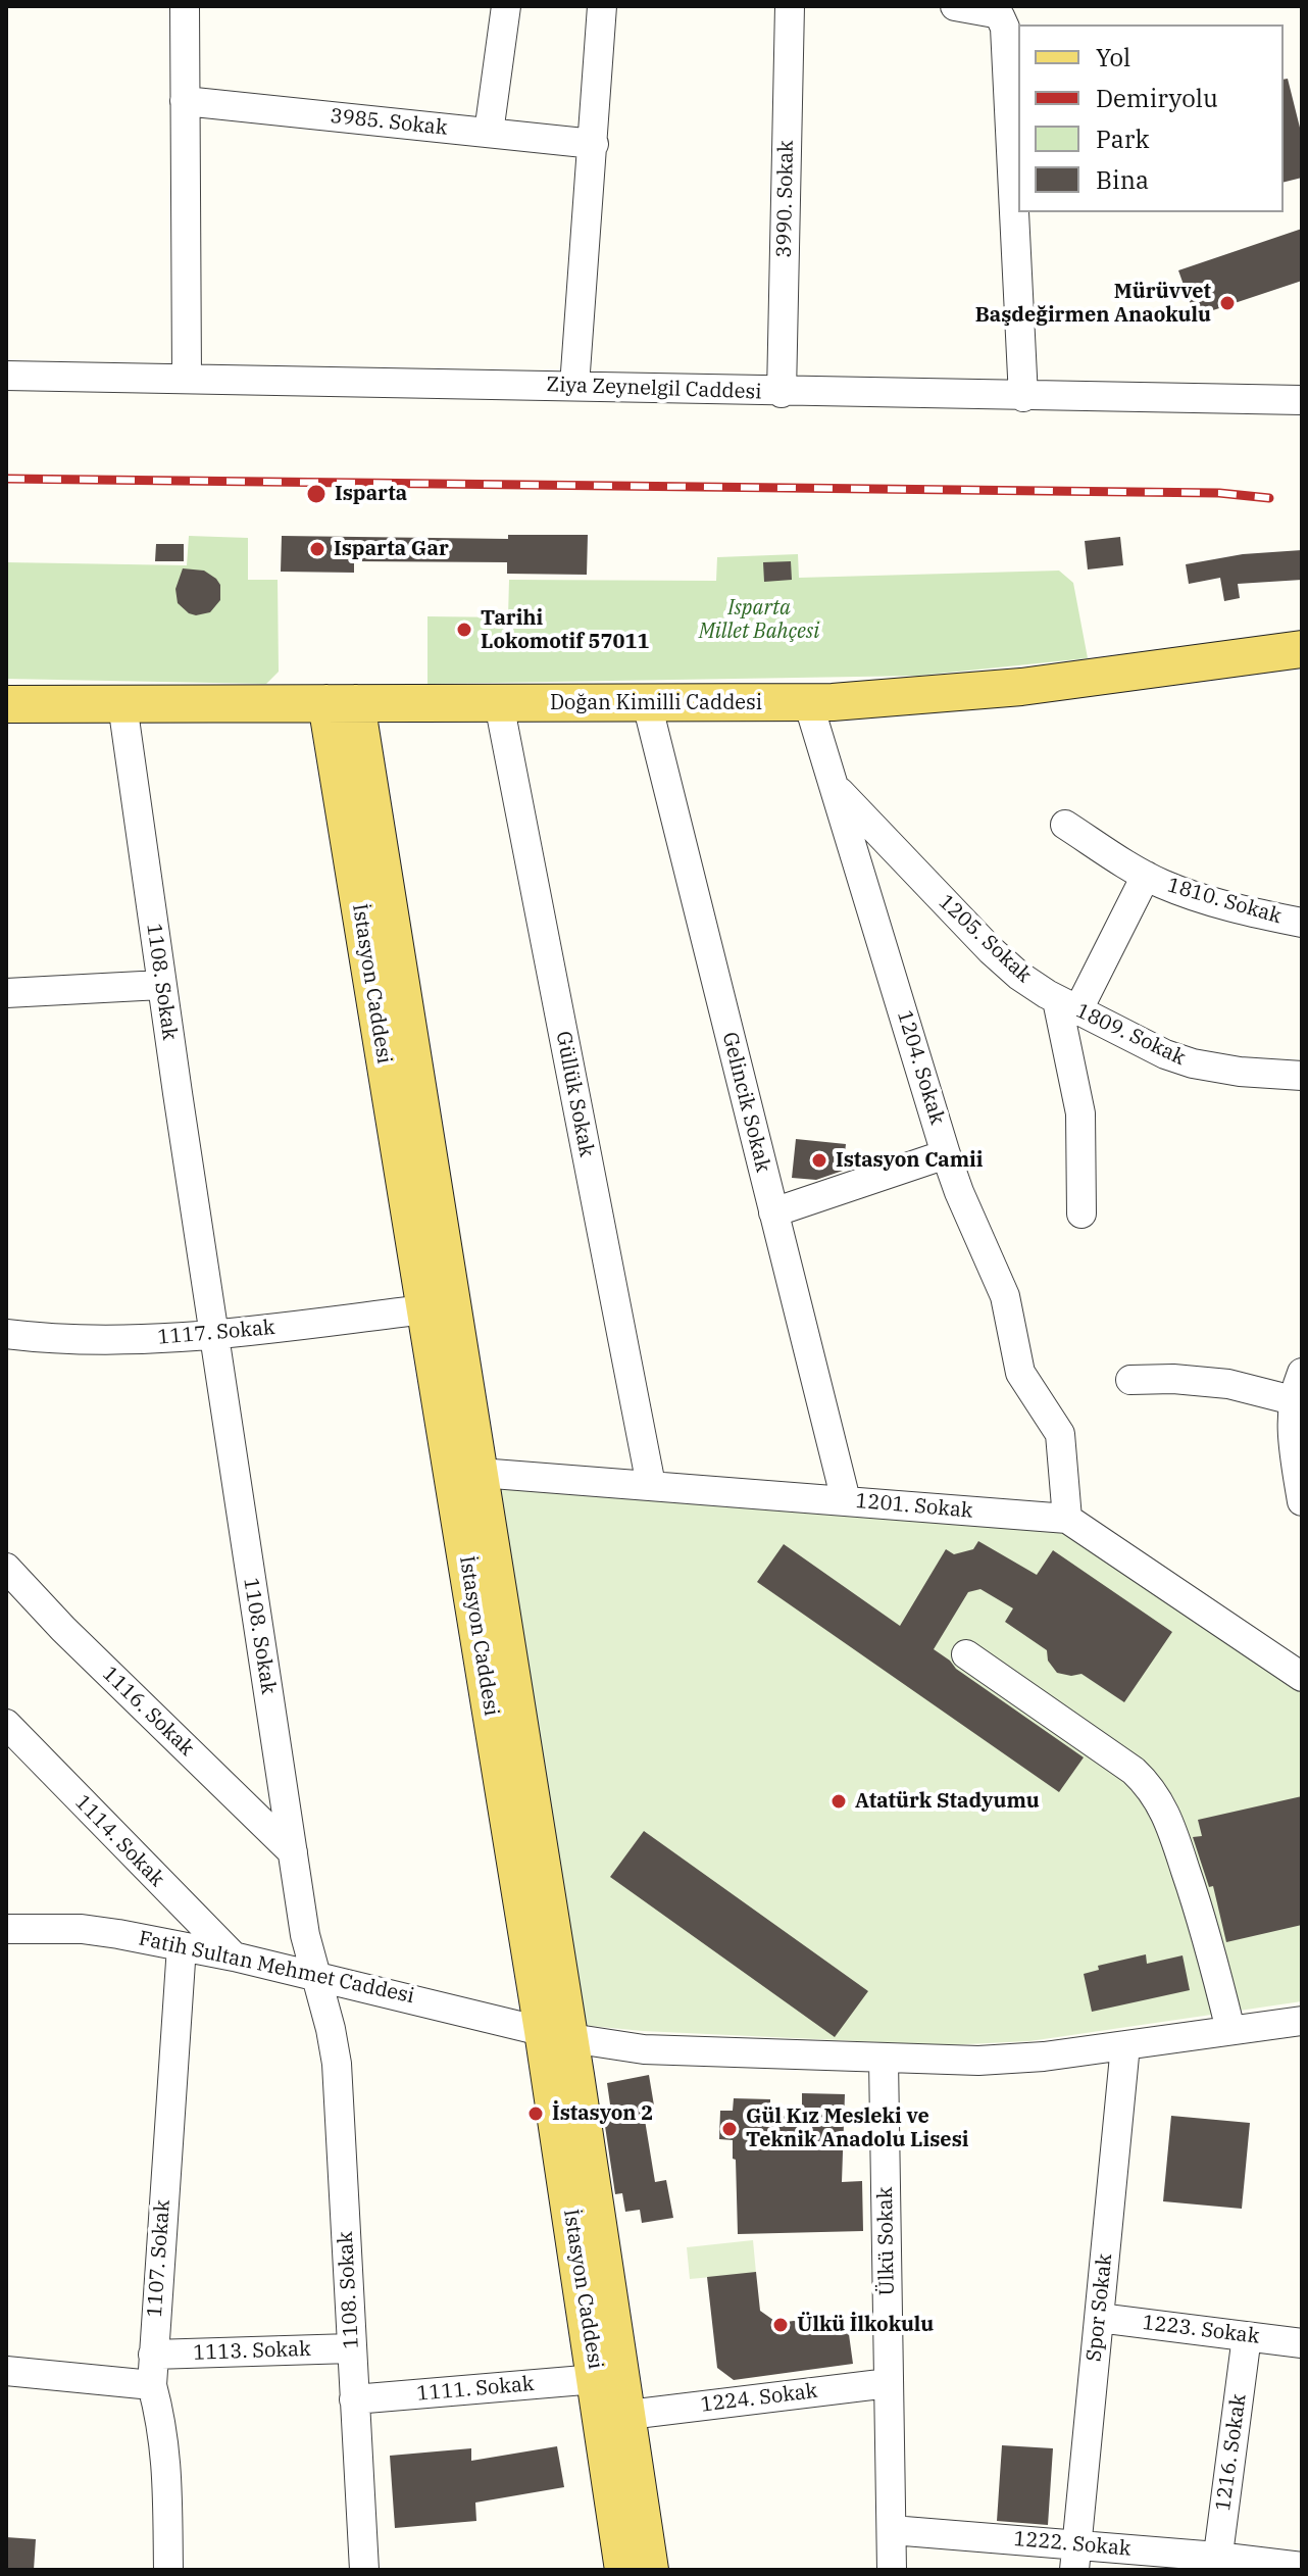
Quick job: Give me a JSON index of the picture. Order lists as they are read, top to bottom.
{
  "streets": {
    "main road": ["Doğan Kimilli Caddesi", "İstasyon Caddesi"],
    "street": [
      "3985. Sokak",
      "3990. Sokak",
      "Ziya Zeynelgil Caddesi",
      "1810. Sokak",
      "1205. Sokak",
      "1108. Sokak",
      "1809. Sokak",
      "1204. Sokak",
      "Güllük Sokak",
      "Gelincik Sokak",
      "1117. Sokak",
      "1201. Sokak",
      "1116. Sokak",
      "1114. Sokak",
      "Fatih Sultan Mehmet Caddesi",
      "Ülkü Sokak",
      "1107. Sokak",
      "Spor Sokak",
      "1223. Sokak",
      "1113. Sokak",
      "1111. Sokak",
      "1224. Sokak",
      "1216. Sokak",
      "1222. Sokak"
    ]
  },
  "crossings": [
    ["3990. Sokak", "Ziya Zeynelgil Caddesi"],
    ["Doğan Kimilli Caddesi", "1108. Sokak"],
    ["Doğan Kimilli Caddesi", "İstasyon Caddesi"],
    ["Doğan Kimilli Caddesi", "1204. Sokak"],
    ["Doğan Kimilli Caddesi", "Güllük Sokak"],
    ["Doğan Kimilli Caddesi", "Gelincik Sokak"],
    ["1205. Sokak", "1809. Sokak"],
    ["1205. Sokak", "1204. Sokak"],
    ["1108. Sokak", "1117. Sokak"],
    ["1108. Sokak", "1116. Sokak"],
    ["1108. Sokak", "Fatih Sultan Mehmet Caddesi"],
    ["1108. Sokak", "1113. Sokak"],
    ["1108. Sokak", "1111. Sokak"],
    ["İstasyon Caddesi", "1117. Sokak"],
    ["İstasyon Caddesi", "1201. Sokak"],
    ["İstasyon Caddesi", "Fatih Sultan Mehmet Caddesi"],
    ["İstasyon Caddesi", "1111. Sokak"],
    ["İstasyon Caddesi", "1224. Sokak"],
    ["1204. Sokak", "1201. Sokak"],
    ["Güllük Sokak", "1201. Sokak"],
    ["Gelincik Sokak", "1201. Sokak"],
    ["1114. Sokak", "Fatih Sultan Mehmet Caddesi"],
    ["Fatih Sultan Mehmet Caddesi", "Ülkü Sokak"],
    ["Fatih Sultan Mehmet Caddesi", "1107. Sokak"],
    ["Fatih Sultan Mehmet Caddesi", "Spor Sokak"],
    ["Ülkü Sokak", "1224. Sokak"],
    ["Ülkü Sokak", "1222. Sokak"],
    ["1107. Sokak", "1113. Sokak"],
    ["Spor Sokak", "1223. Sokak"],
    ["Spor Sokak", "1222. Sokak"],
    ["1223. Sokak", "1216. Sokak"],
    ["1216. Sokak", "1222. Sokak"]
  ],
  "parks": ["Isparta Millet Bahçesi"],
  "places": [
    "Mürüvvet Başdeğirmen Anaokulu",
    "Isparta",
    "Isparta Gar",
    "Tarihi Lokomotif 57011",
    "Istasyon Camii",
    "Atatürk Stadyumu",
    "İstasyon 2",
    "Gül Kız Mesleki ve Teknik Anadolu Lisesi",
    "Ülkü İlkokulu"
  ],
  "legend": [
    "Yol",
    "Demiryolu",
    "Park",
    "Bina"
  ]
}
